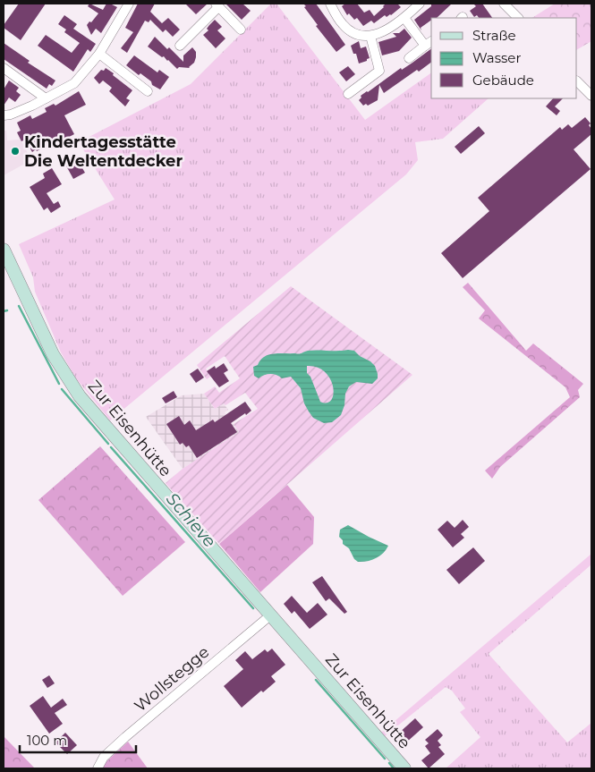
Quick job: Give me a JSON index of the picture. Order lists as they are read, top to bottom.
{
  "streets": {
    "street": ["Zur Eisenhütte", "Wollstegge"]
  },
  "crossings": [
    ["Zur Eisenhütte", "Wollstegge"]
  ],
  "water": ["Schieve"],
  "places": ["Kindertagesstätte Die Weltentdecker"],
  "legend": ["Straße", "Wasser", "Gebäude"],
  "scale_bar": "100 m"
}
